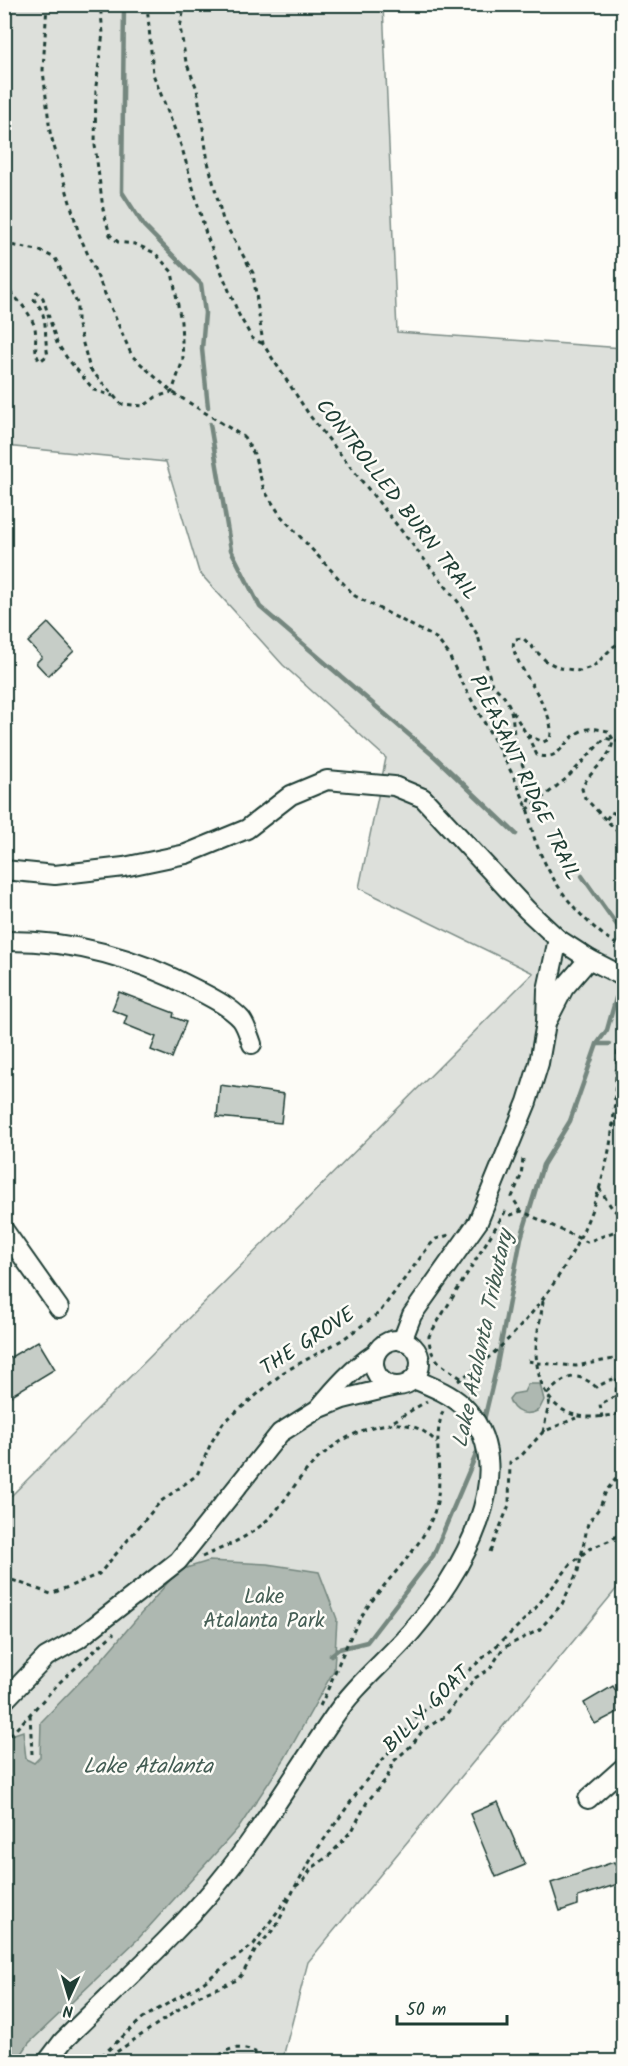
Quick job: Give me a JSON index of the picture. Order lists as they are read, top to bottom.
{
  "streets": {
    "path": [
      "CONTROLLED BURN TRAIL",
      "PLEASANT RIDGE TRAIL",
      "THE GROVE",
      "BILLY GOAT"
    ]
  },
  "water": ["Lake Atalanta Tributary", "Lake Atalanta"],
  "parks": ["Lake Atalanta Park"],
  "scale_bar": "50 m",
  "north": "bottom"
}
